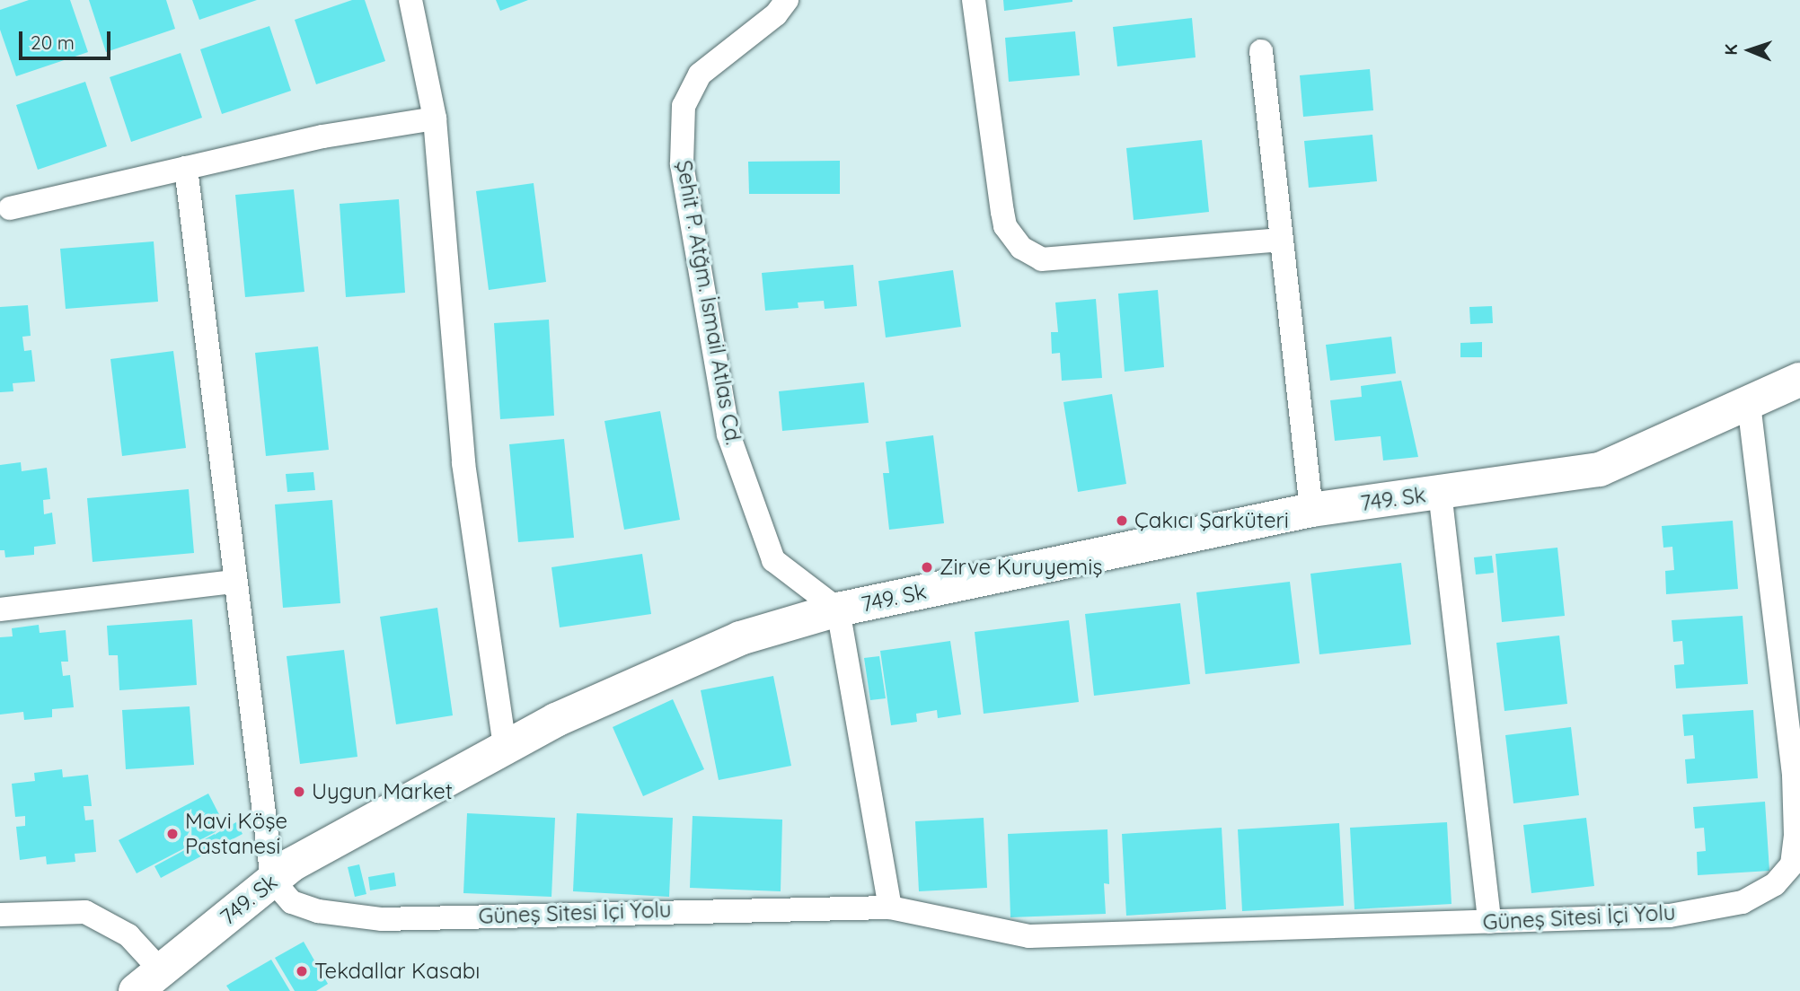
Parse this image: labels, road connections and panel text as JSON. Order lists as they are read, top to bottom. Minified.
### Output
{"streets":{"street":["Şehit P. Atğm. İsmail Atlas Cd.","749. Sk","Güneş Sitesi İçi Yolu"]},"crossings":[["Şehit P. Atğm. İsmail Atlas Cd.","749. Sk"],["749. Sk","Güneş Sitesi İçi Yolu"]],"places":["Çakıcı Şarküteri","Zirve Kuruyemiş","Uygun Market","Mavi Köşe Pastanesi","Tekdallar Kasabı"],"scale_bar":"20 m","north":"left"}
